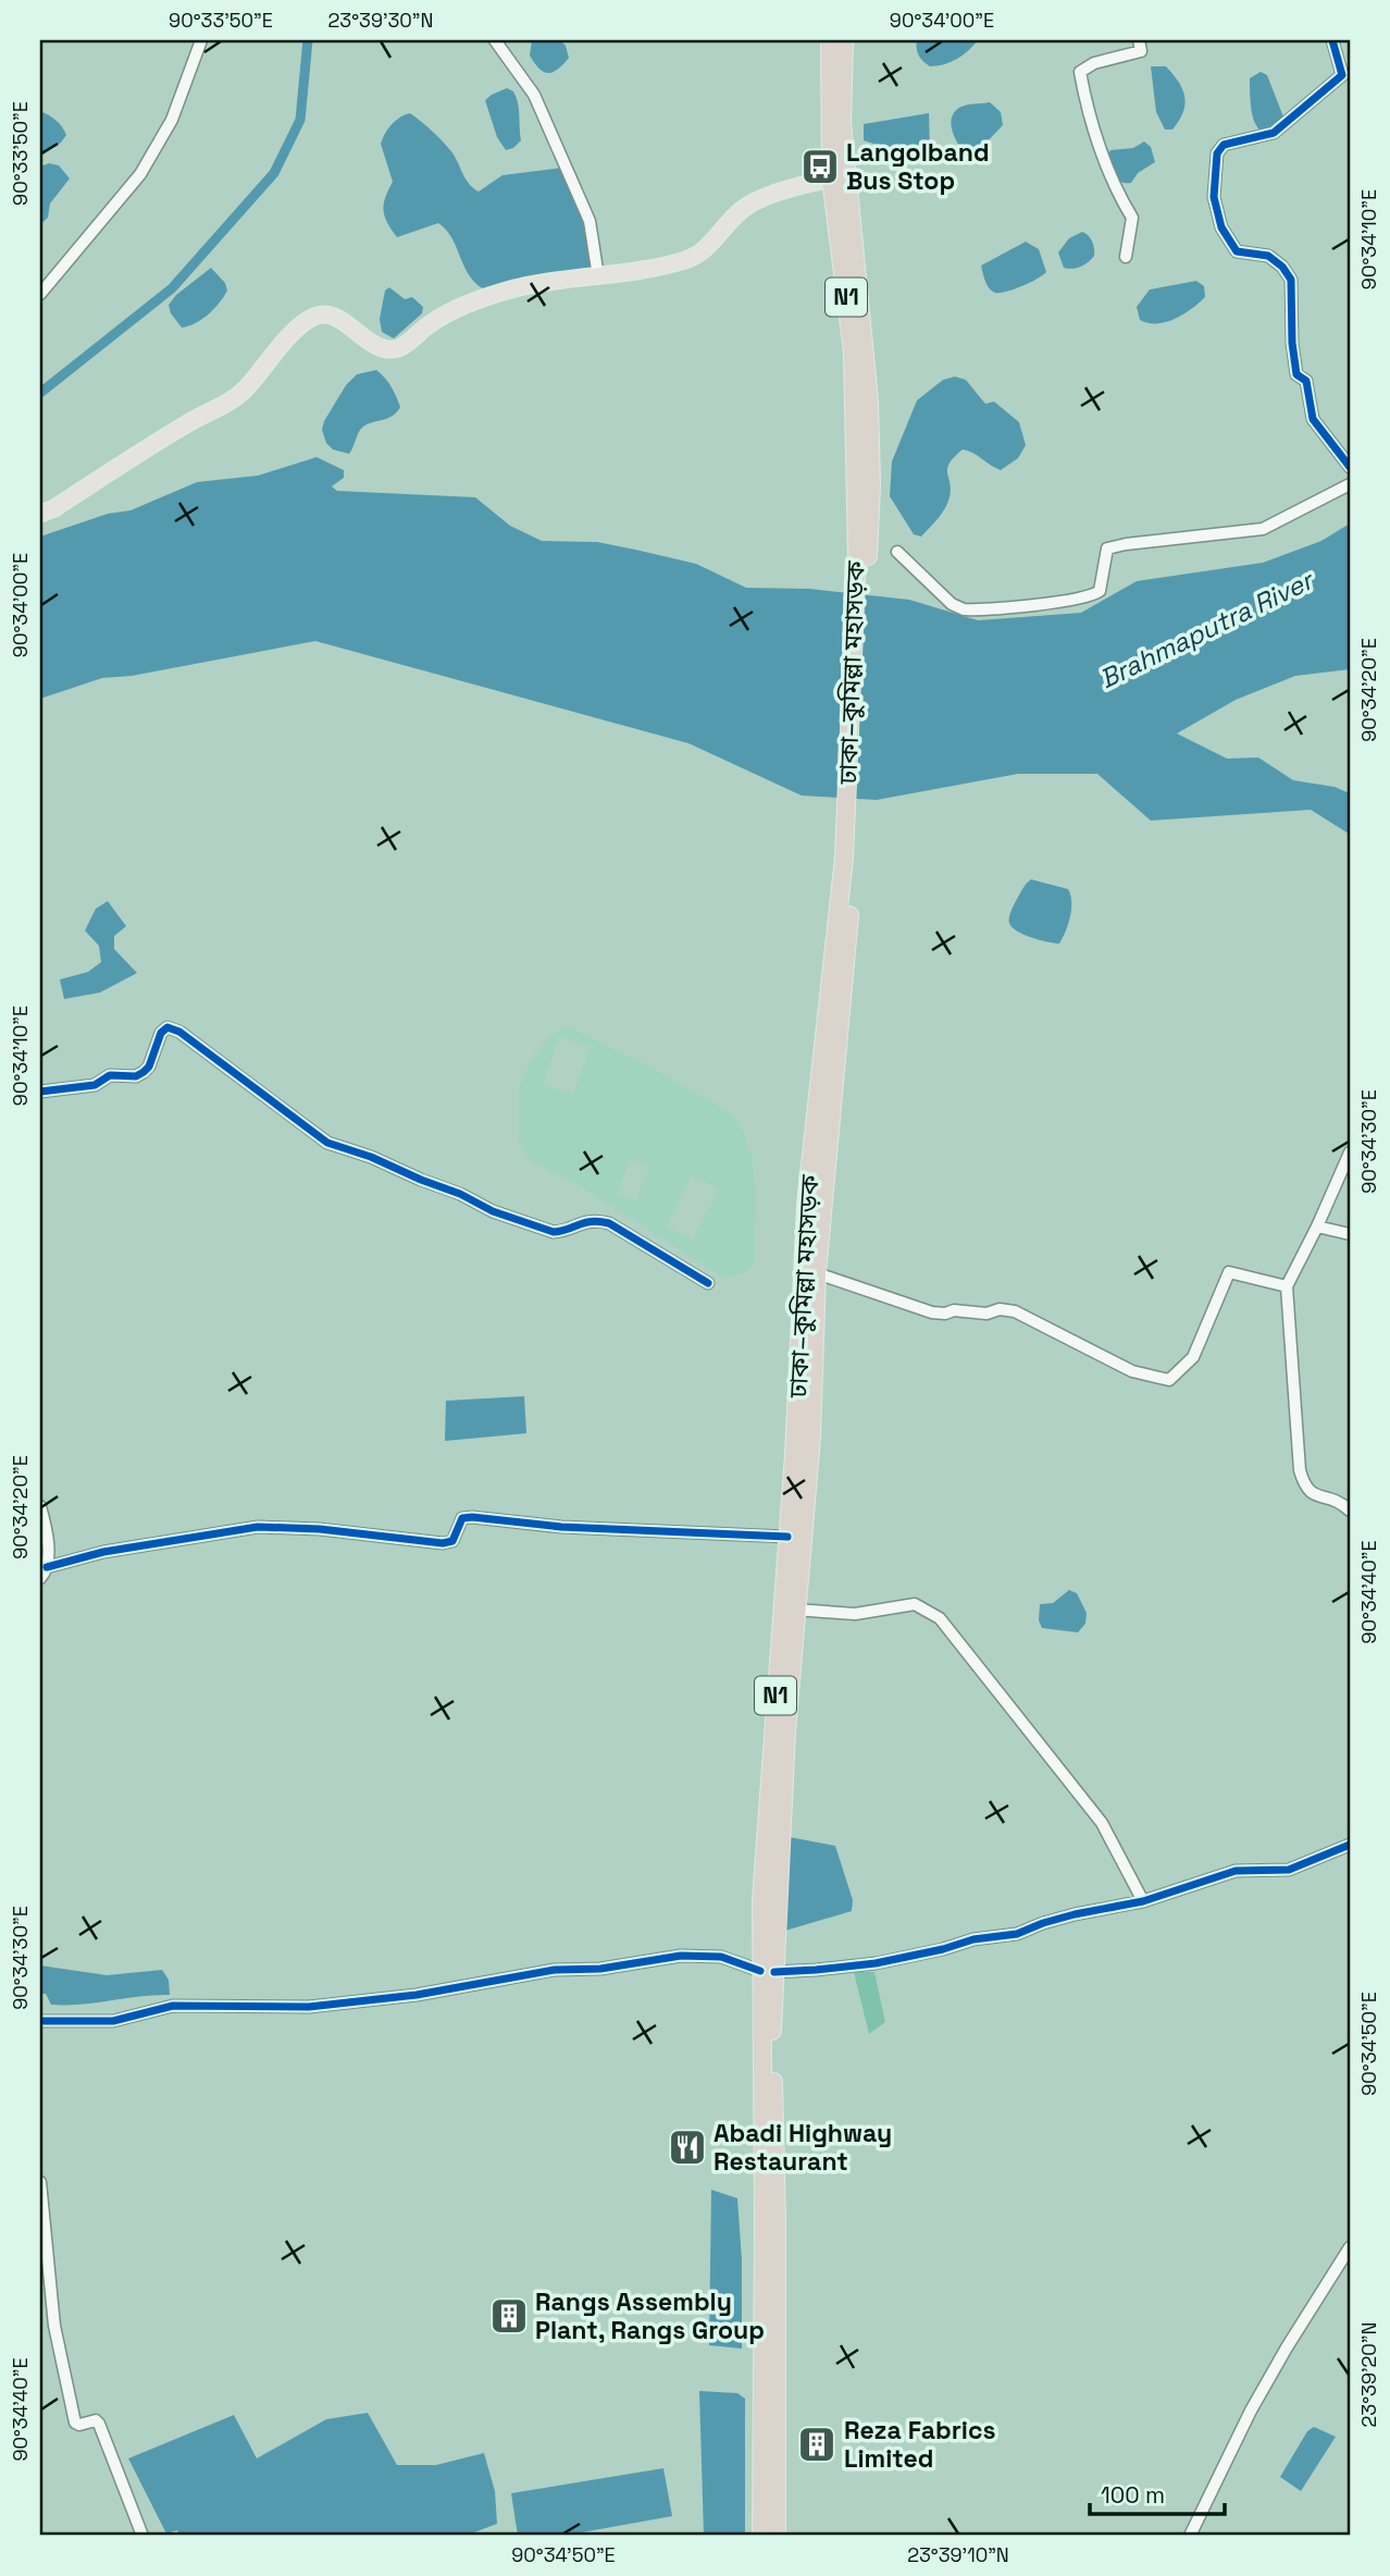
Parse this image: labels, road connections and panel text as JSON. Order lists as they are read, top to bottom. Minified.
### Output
{"streets":{"highway":["N1","ঢাকা–কুমিল্লা মহাসড়ক"]},"water":["Brahmaputra River"],"places":{"bus stop":["Langolband Bus Stop"],"restaurant":["Abadi Highway Restaurant"],"building":["Rangs Assembly Plant, Rangs Group","Reza Fabrics Limited"]},"scale_bar":"100 m","coordinates":["90°33'50\"E","23°39'30\"N","90°34'00\"E","90°34'10\"E","90°34'20\"E","90°34'30\"E","90°34'40\"E","90°34'50\"E","23°39'20\"N","23°39'10\"N"]}
